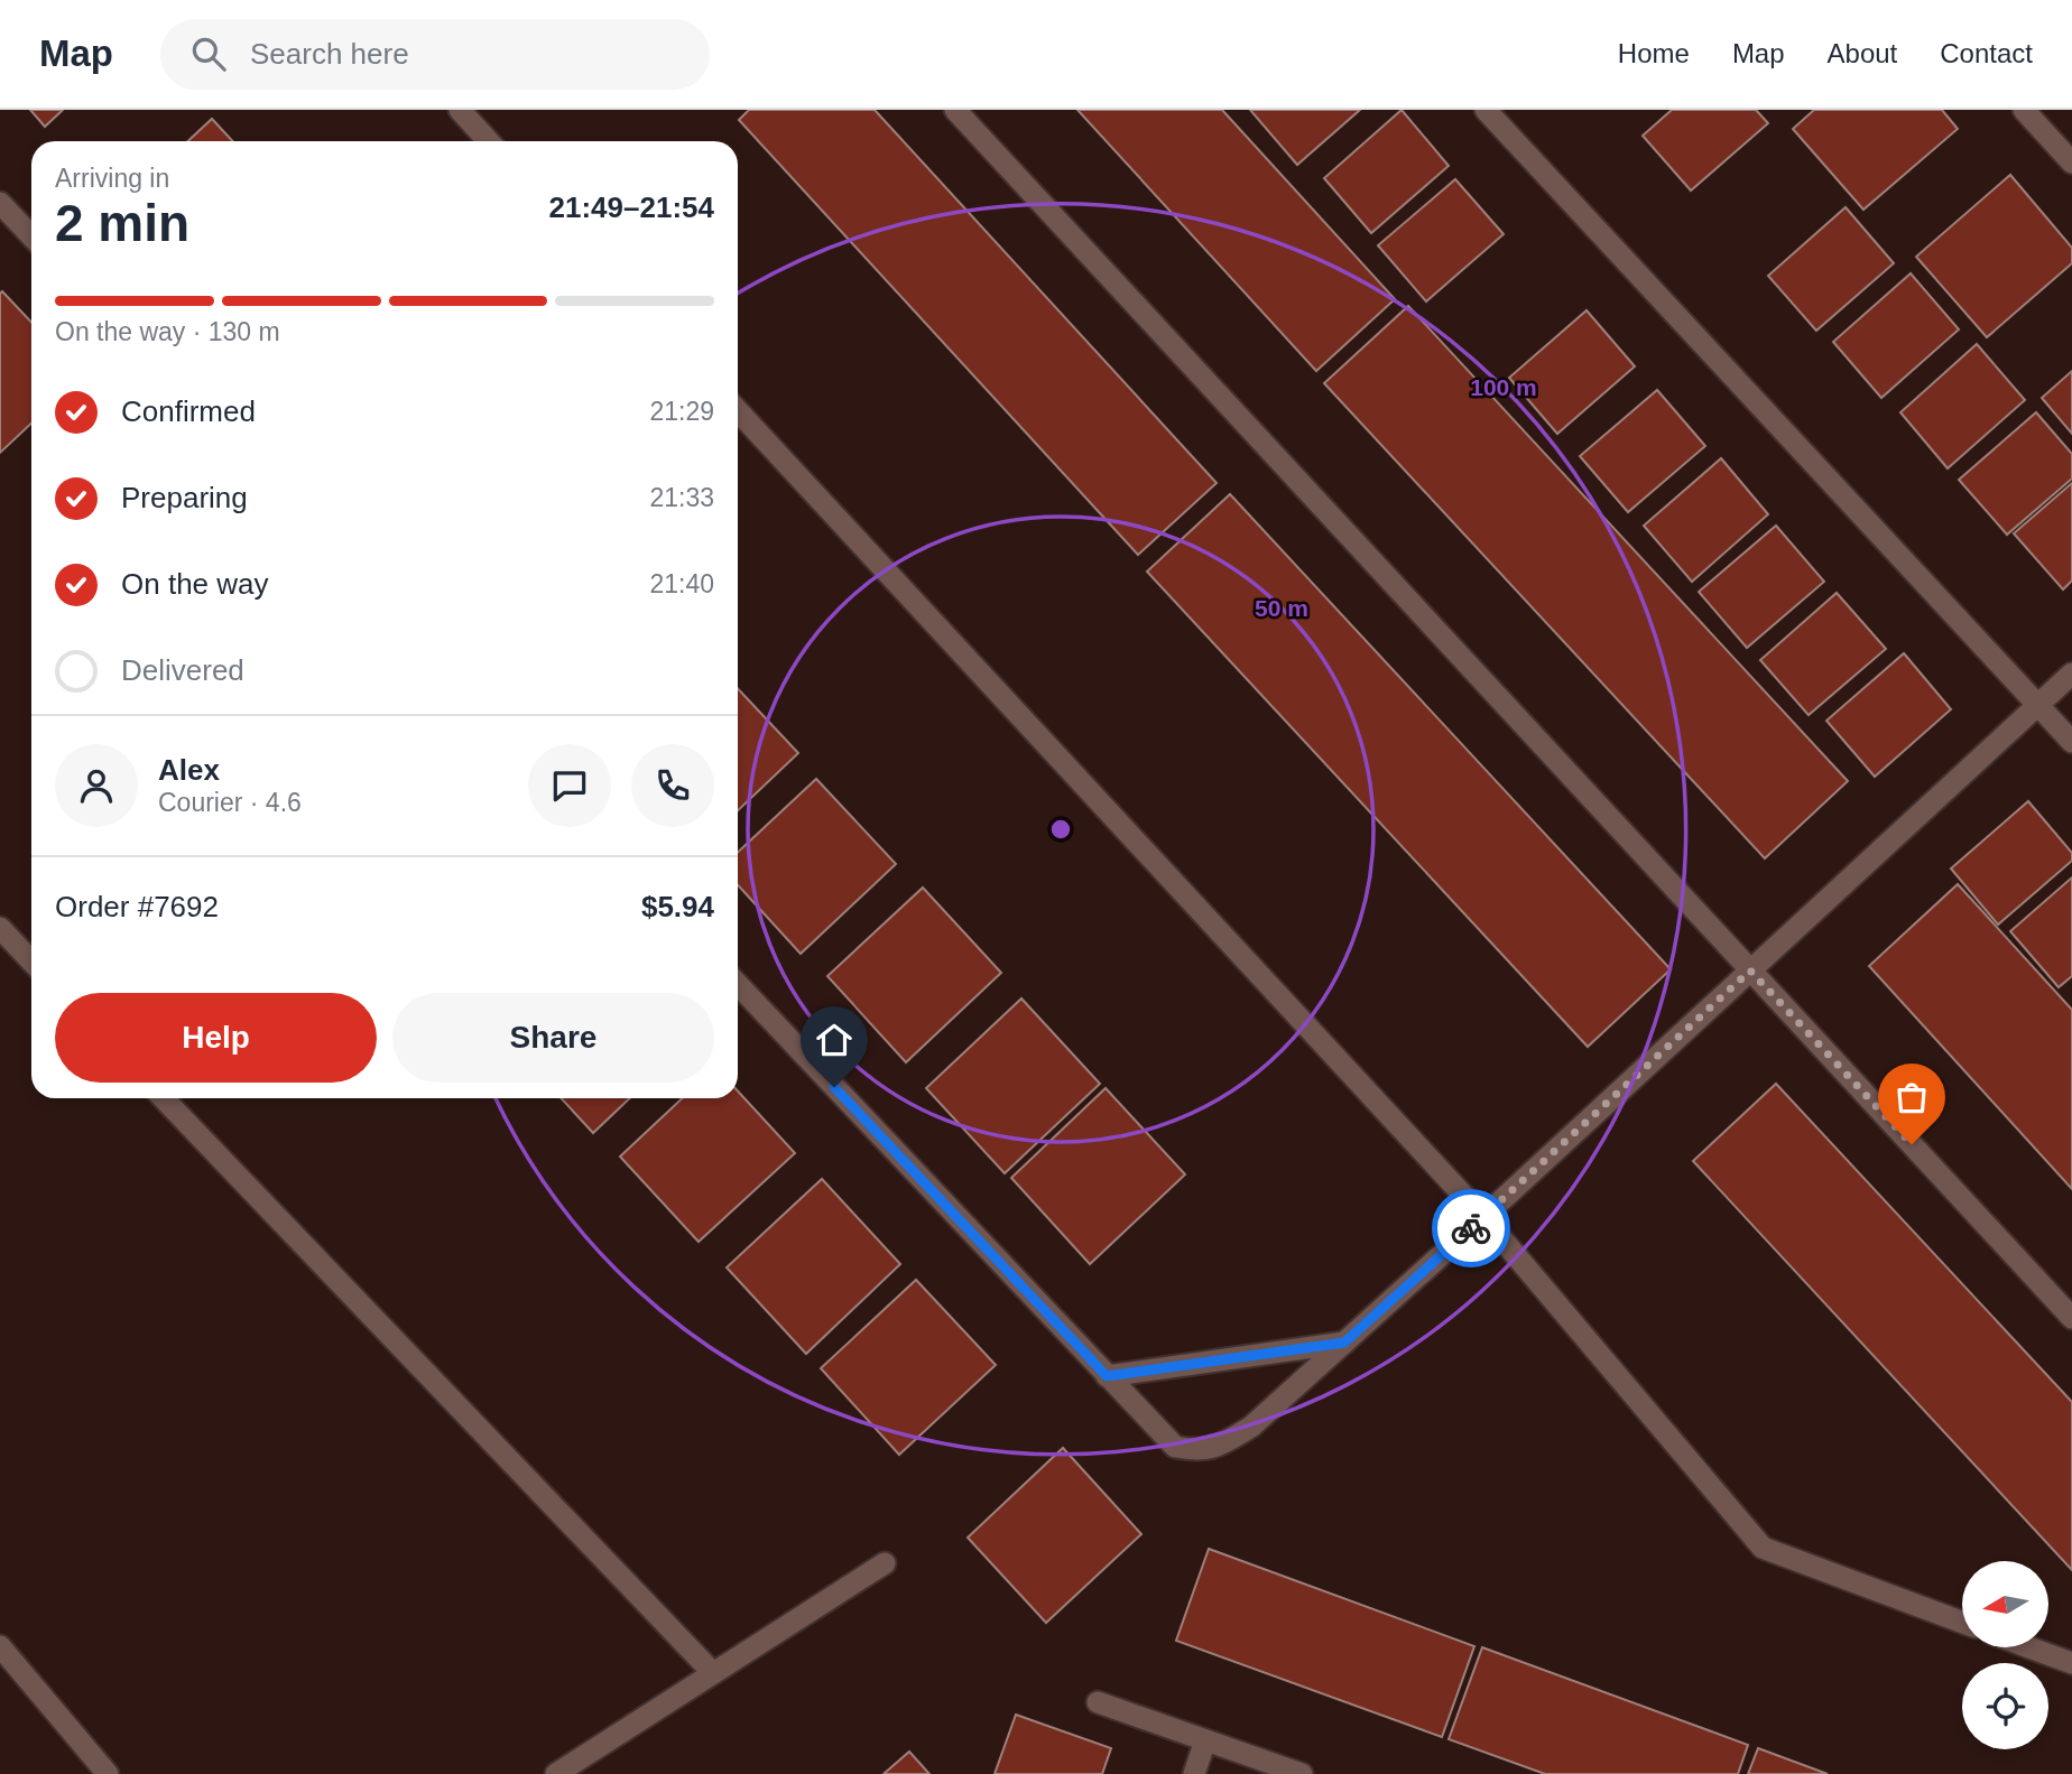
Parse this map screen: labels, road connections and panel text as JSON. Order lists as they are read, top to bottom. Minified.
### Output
{"north":"left","page":{"header":"Map","search":"Search here","nav":["Home","Map","About","Contact"],"heading":["2 min","Arriving in","21:49–21:54"],"panel":["Alex","Courier · 4.6","Order #7692","$5.94"],"bar":"On the way · 130 m","list":[["Confirmed","21:29"],["Preparing","21:33"],["On the way","21:40"],"Delivered"],"buttons":["Help","Share"]},"rings":["100 m","50 m"]}
